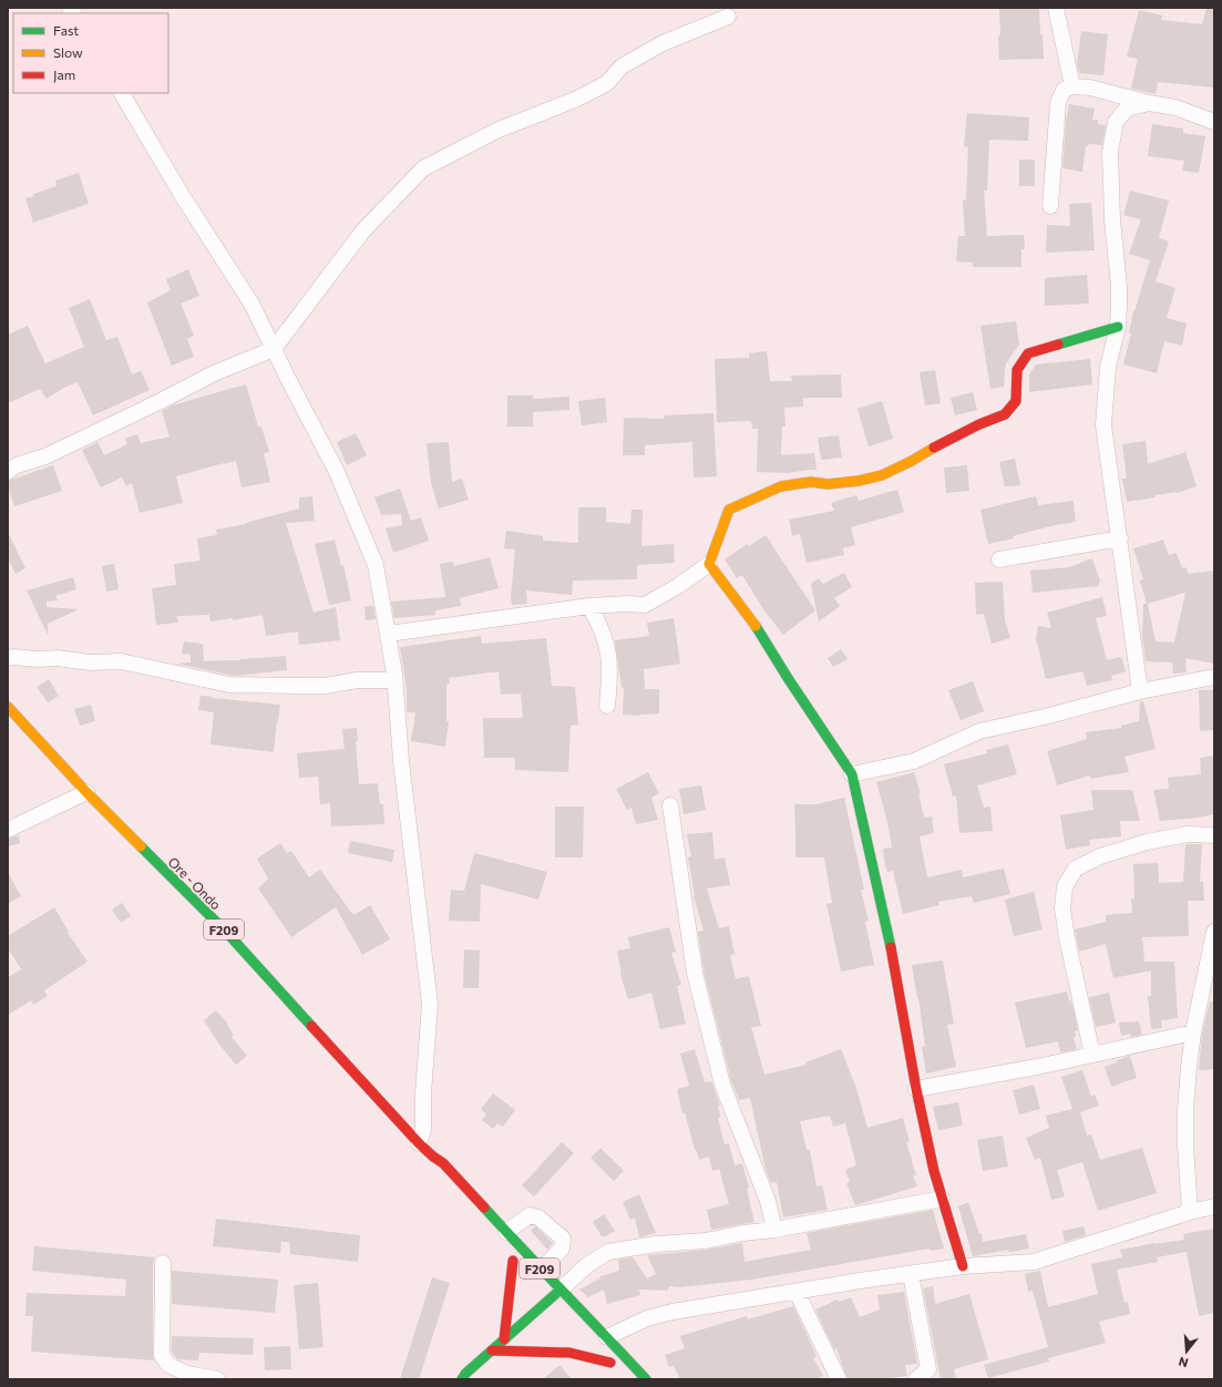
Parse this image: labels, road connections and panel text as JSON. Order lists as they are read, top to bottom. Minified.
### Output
{"streets":{"main road":["Ore - Ondo","F209"]},"crossings":[["Ore - Ondo","F209"]],"legend":["Fast","Slow","Jam"],"north":"bottom"}
